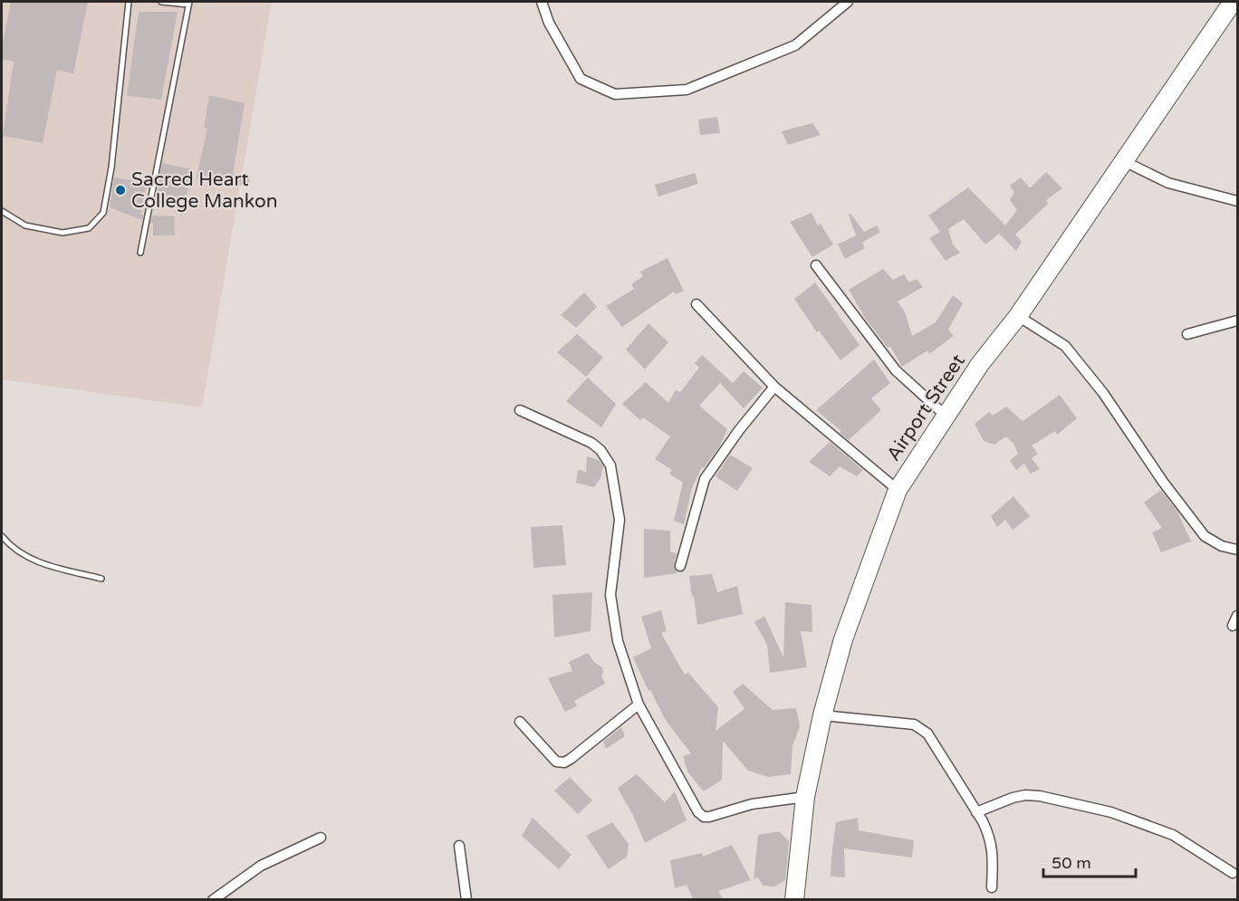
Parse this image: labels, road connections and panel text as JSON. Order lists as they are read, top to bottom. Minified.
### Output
{"streets":{"highway":["Airport Street"]},"places":["Sacred Heart College Mankon"],"scale_bar":"50 m"}
